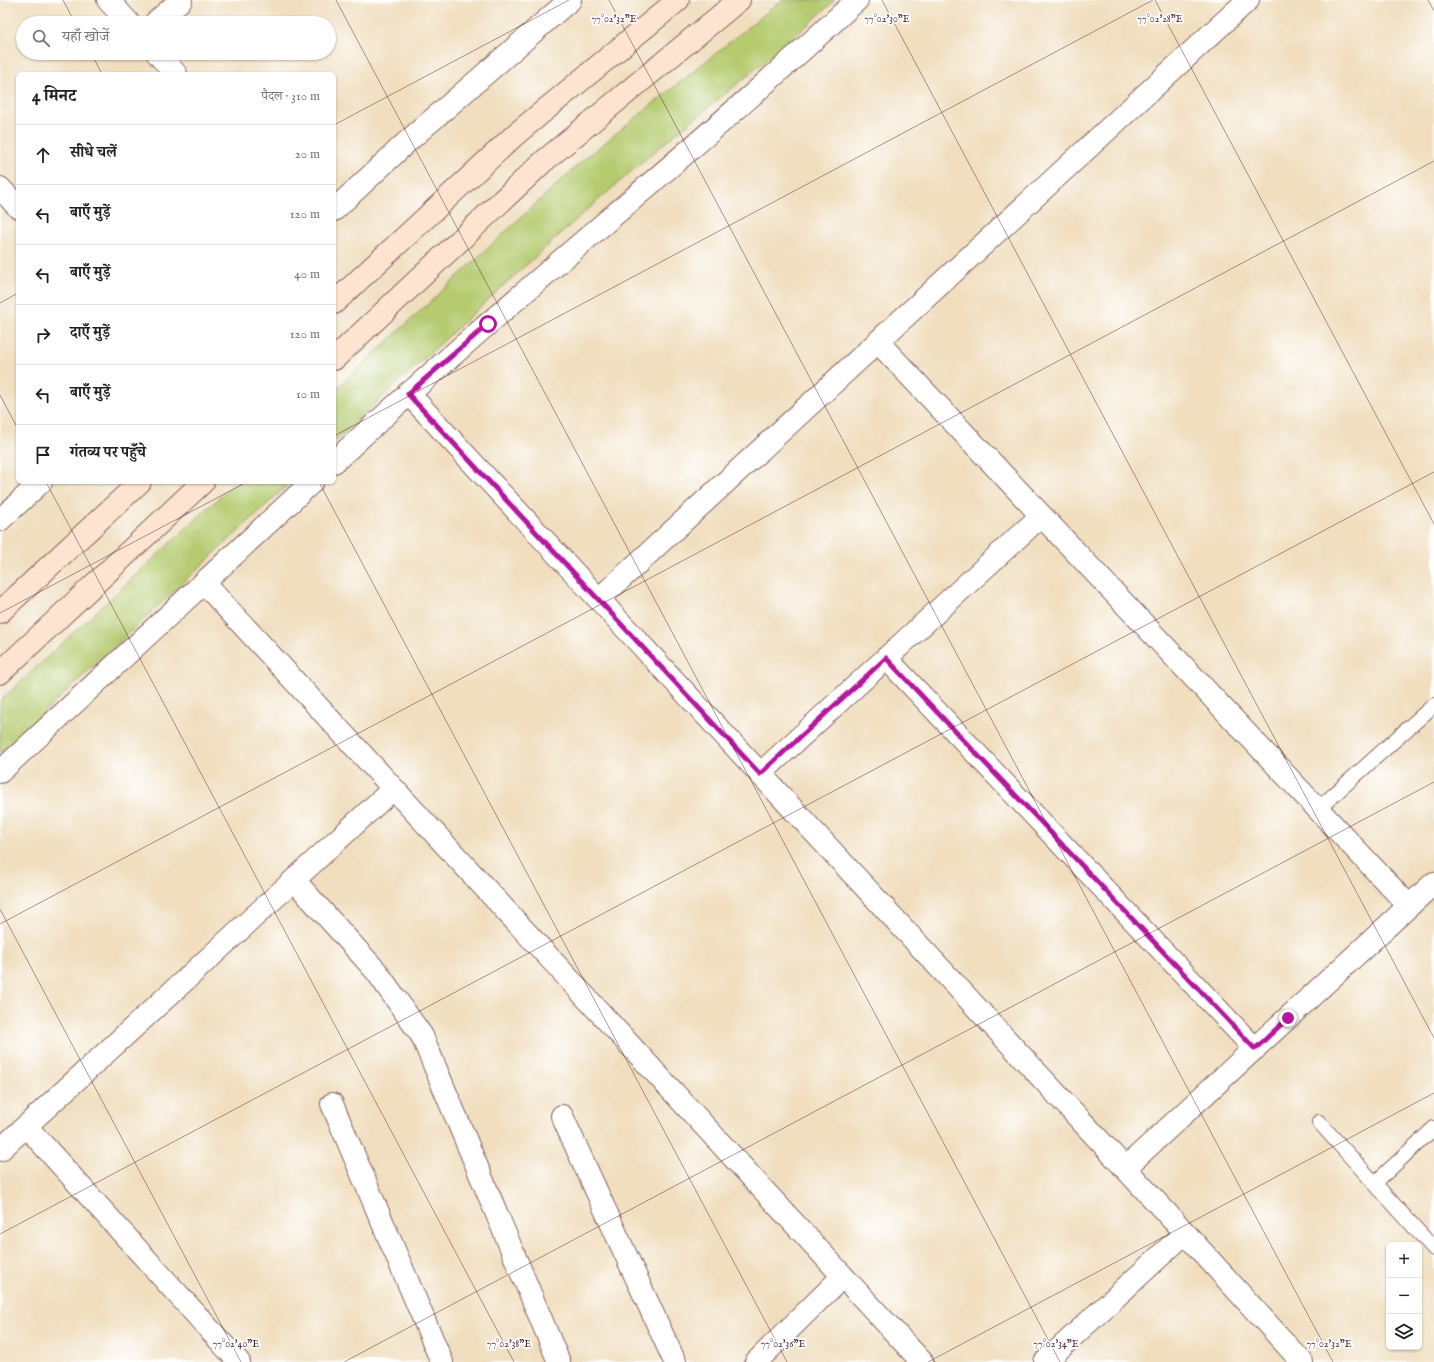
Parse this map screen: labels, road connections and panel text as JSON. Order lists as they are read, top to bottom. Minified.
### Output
{"page":{"search":"यहाँ खोजें","heading":["4 मिनट","पैदल · 310 m"],"list":[["सीधे चलें","20 m"],["बाएँ मुड़ें","120 m"],["बाएँ मुड़ें","40 m"],["दाएँ मुड़ें","120 m"],["बाएँ मुड़ें","10 m"],"गंतव्य पर पहुँचे"],"map_buttons":["+","−"]},"coordinates":["77°02'30\"E","77°02'28\"E","77°02'32\"E","77°02'40\"E","77°02'38\"E","77°02'36\"E","77°02'34\"E"]}
